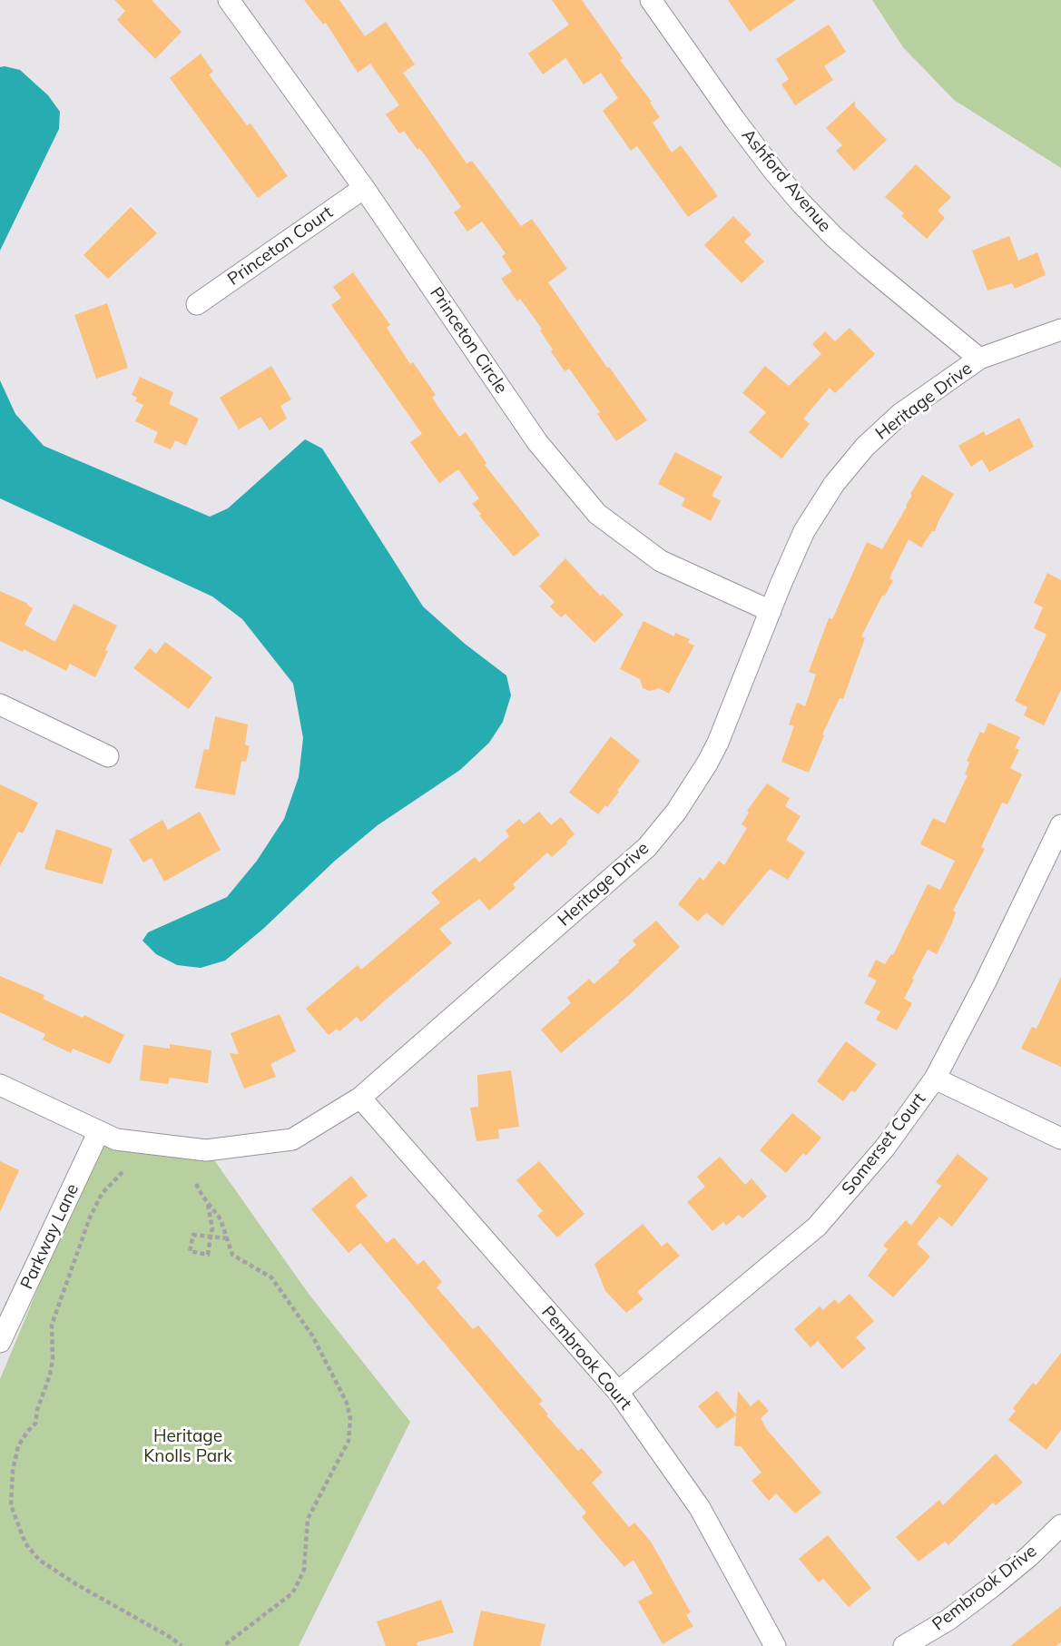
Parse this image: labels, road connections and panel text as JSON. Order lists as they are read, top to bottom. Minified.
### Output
{"streets":{"street":["Ashford Avenue","Princeton Court","Princeton Circle","Heritage Drive","Somerset Court","Parkway Lane","Pembrook Court","Pembrook Drive"]},"crossings":[["Ashford Avenue","Heritage Drive"],["Princeton Court","Princeton Circle"],["Princeton Circle","Heritage Drive"],["Heritage Drive","Parkway Lane"],["Heritage Drive","Pembrook Court"],["Somerset Court","Pembrook Court"]],"parks":["Heritage Knolls Park"]}
